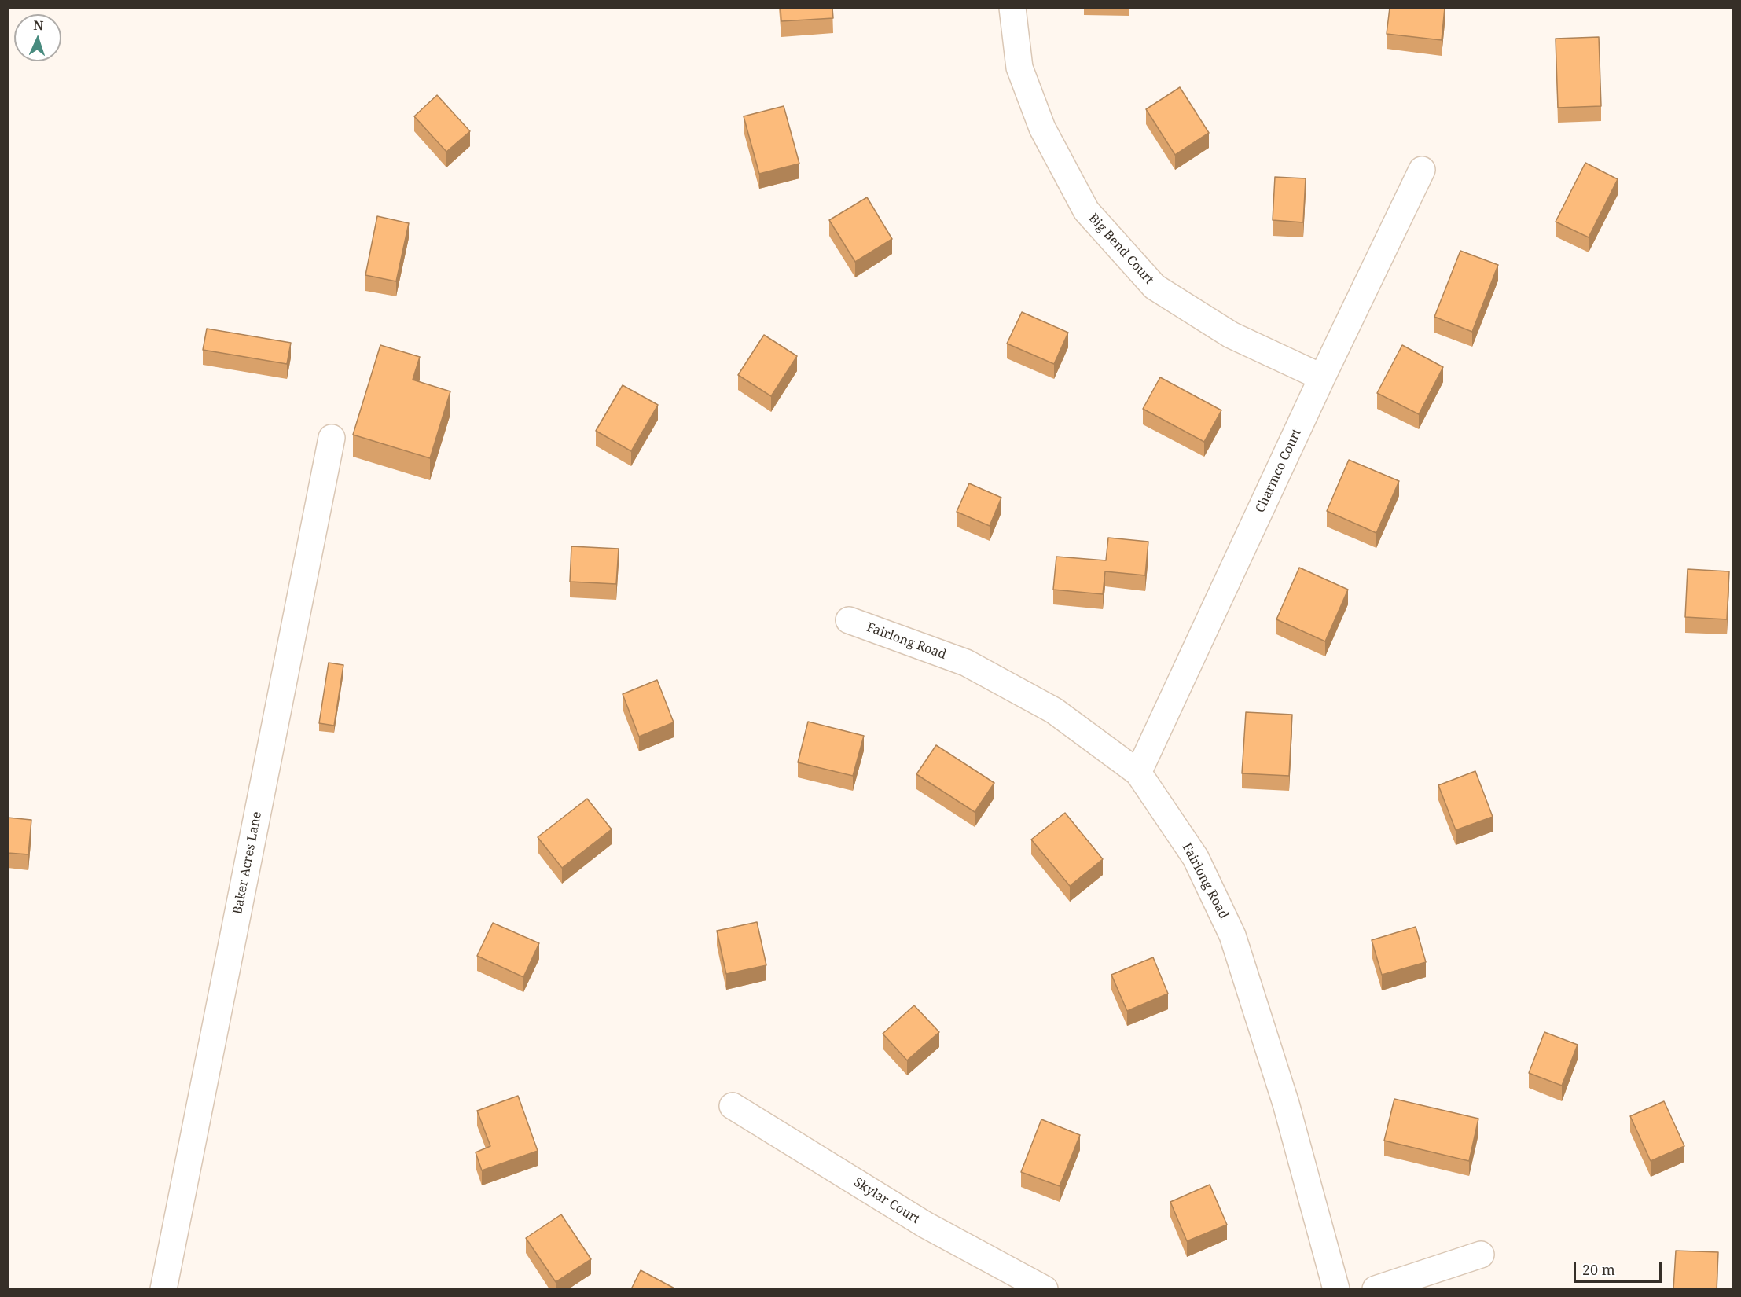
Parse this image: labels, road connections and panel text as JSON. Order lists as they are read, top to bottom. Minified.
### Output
{"streets":{"street":["Big Bend Court","Charmco Court","Fairlong Road","Baker Acres Lane","Skylar Court"]},"crossings":[["Big Bend Court","Charmco Court"],["Charmco Court","Fairlong Road"]],"scale_bar":"20 m","north":"top"}
